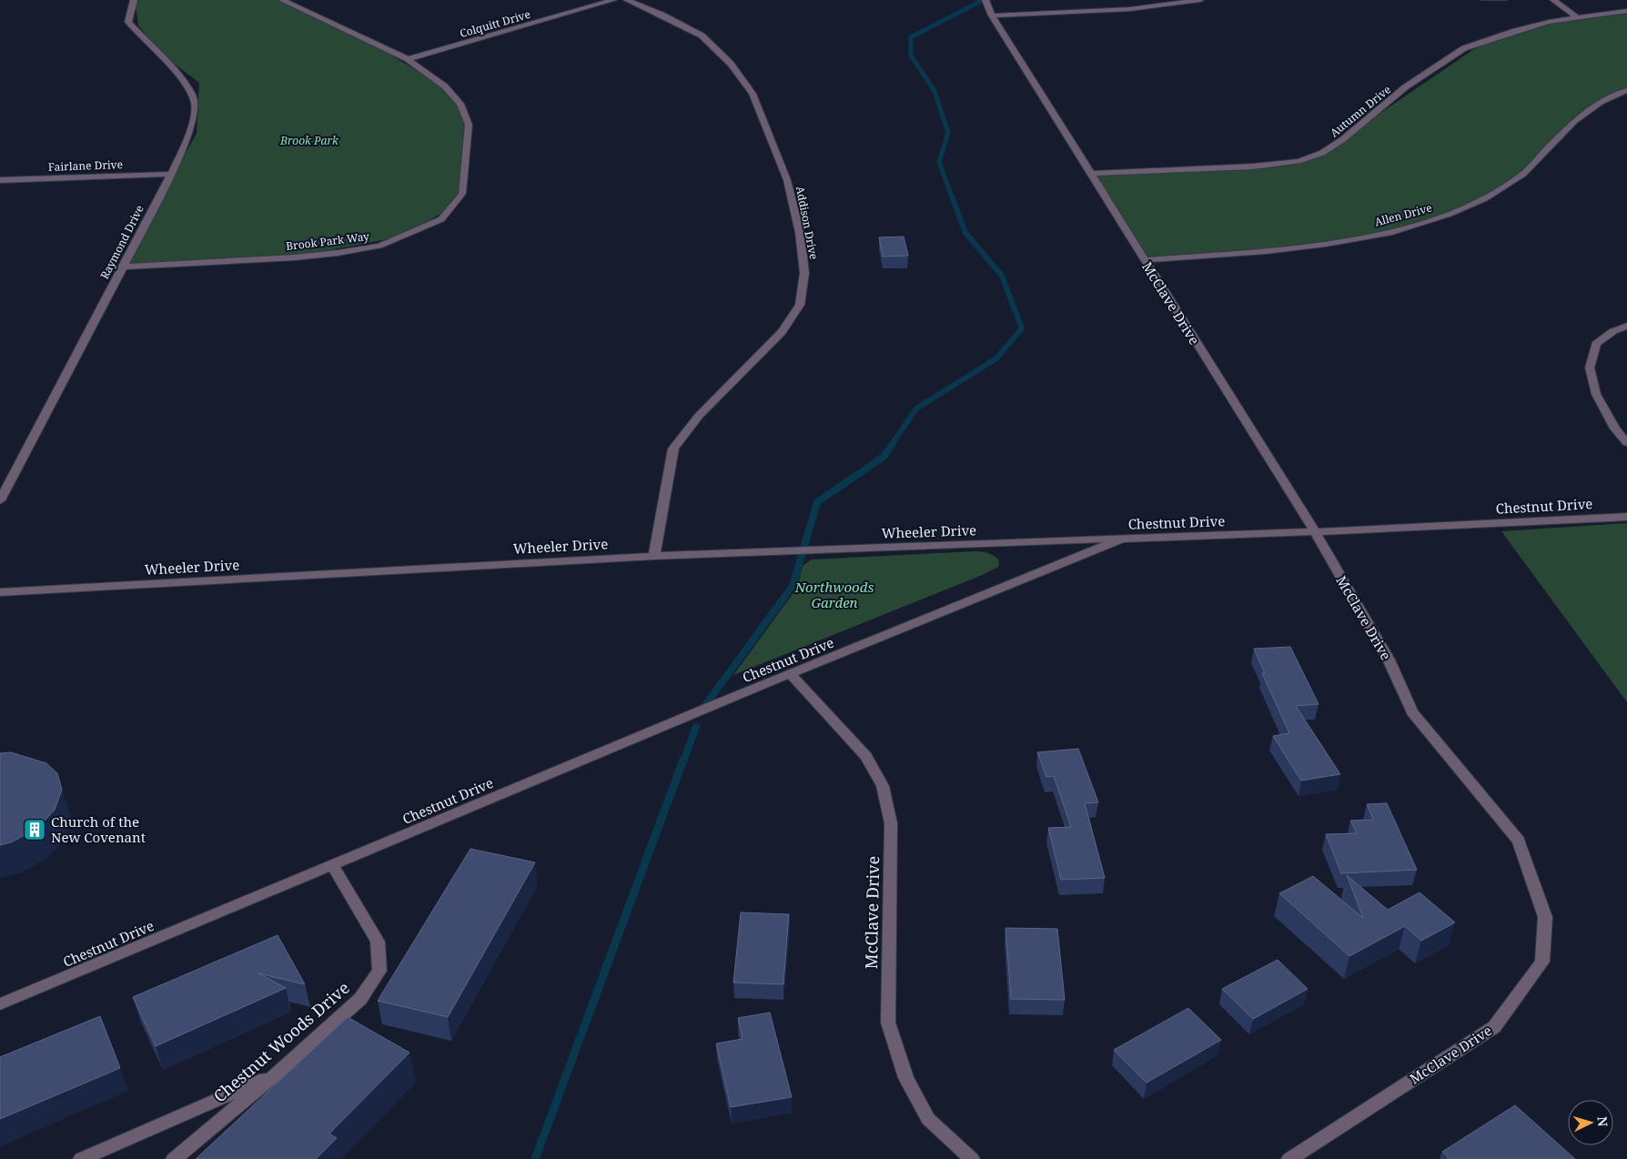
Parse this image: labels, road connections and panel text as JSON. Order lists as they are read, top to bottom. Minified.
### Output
{"streets":{"street":["Colquitt Drive","Autumn Drive","Fairlane Drive","Allen Drive","Addison Drive","Brook Park Way","Raymond Drive","McClave Drive","Chestnut Drive","Wheeler Drive","Chestnut Woods Drive"]},"crossings":[["Colquitt Drive","Brook Park Way"],["Autumn Drive","McClave Drive"],["Fairlane Drive","Raymond Drive"],["Allen Drive","McClave Drive"],["Addison Drive","Wheeler Drive"],["Brook Park Way","Raymond Drive"],["McClave Drive","Chestnut Drive"],["Chestnut Drive","Wheeler Drive"],["Chestnut Drive","Chestnut Woods Drive"]],"parks":["Brook Park","Northwoods Garden"],"places":{"building":["Church of the New Covenant"]},"north":"right"}
